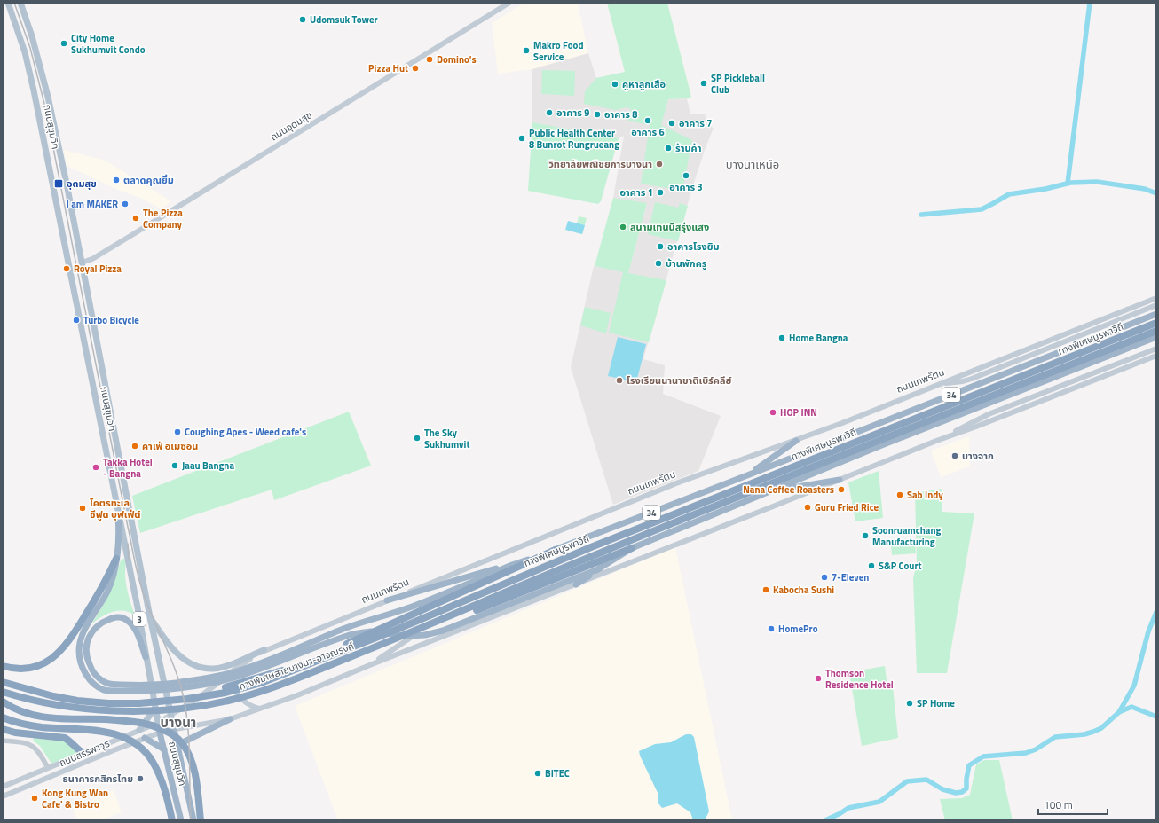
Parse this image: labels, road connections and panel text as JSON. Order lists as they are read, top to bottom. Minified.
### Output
{"streets":{"highway":["ถนนสุขุมวิท","ทางพิเศษบูรพาวิถี","34","3","ทางพิเศษสายบางนา-อาจณรงค์"],"main road":["ถนนอุดมสุข","ถนนเทพรัตน","ถนนสรรพาวุธ"]},"crossings":[["ถนนอุดมสุข","ถนนสุขุมวิท"],["ถนนสุขุมวิท","ถนนเทพรัตน"],["ถนนสุขุมวิท","ถนนสรรพาวุธ"],["ทางพิเศษบูรพาวิถี","ทางพิเศษสายบางนา-อาจณรงค์"],["ถนนเทพรัตน","ถนนสรรพาวุธ"]],"districts":["บางนาเหนือ","บางนา"],"places":{"other":["Udomsuk Tower","City Home Sukhumvit Condo","Makro Food Service","Domino's","Pizza Hut","SP Pickleball Club","คูหาลูกเสือ","อาคาร 9","อาคาร 8","อาคาร 6","อาคาร 7","Public Health Center 8 Bunrot Rungrueang","ร้านค้า","วิทยาลัยพณิชยการบางนา","อาคาร 3","ตลาดคุณยิ้ม","อาคาร 1","I am MAKER","The Pizza Company","สนามเทนนิสรุ่งแสง","อาคารโรงยิม","บ้านพักครู","Royal Pizza","Turbo Bicycle","Home Bangna","โรงเรียนนานาชาติเบิร์คลีย์","HOP INN","Coughing Apes - Weed cafe's","The Sky Sukhumvit","คาเฟ่ อเมซอน","บางจาก","Jaau Bangna","Takka Hotel - Bangna","Nana Coffee Roasters","Sab Indy","Guru Fried Rice","โคตรทะเล ซีฟูด บุฟเฟ่ต์","Soonruamchang Manufacturing","S&P Court","7-Eleven","Kabocha Sushi","HomePro","Thomson Residence Hotel","SP Home","BITEC","ธนาคารกสิกรไทย","Kong Kung Wan Cafe' & Bistro"],"transit":["อุดมสุข"]},"scale_bar":"100 m"}
